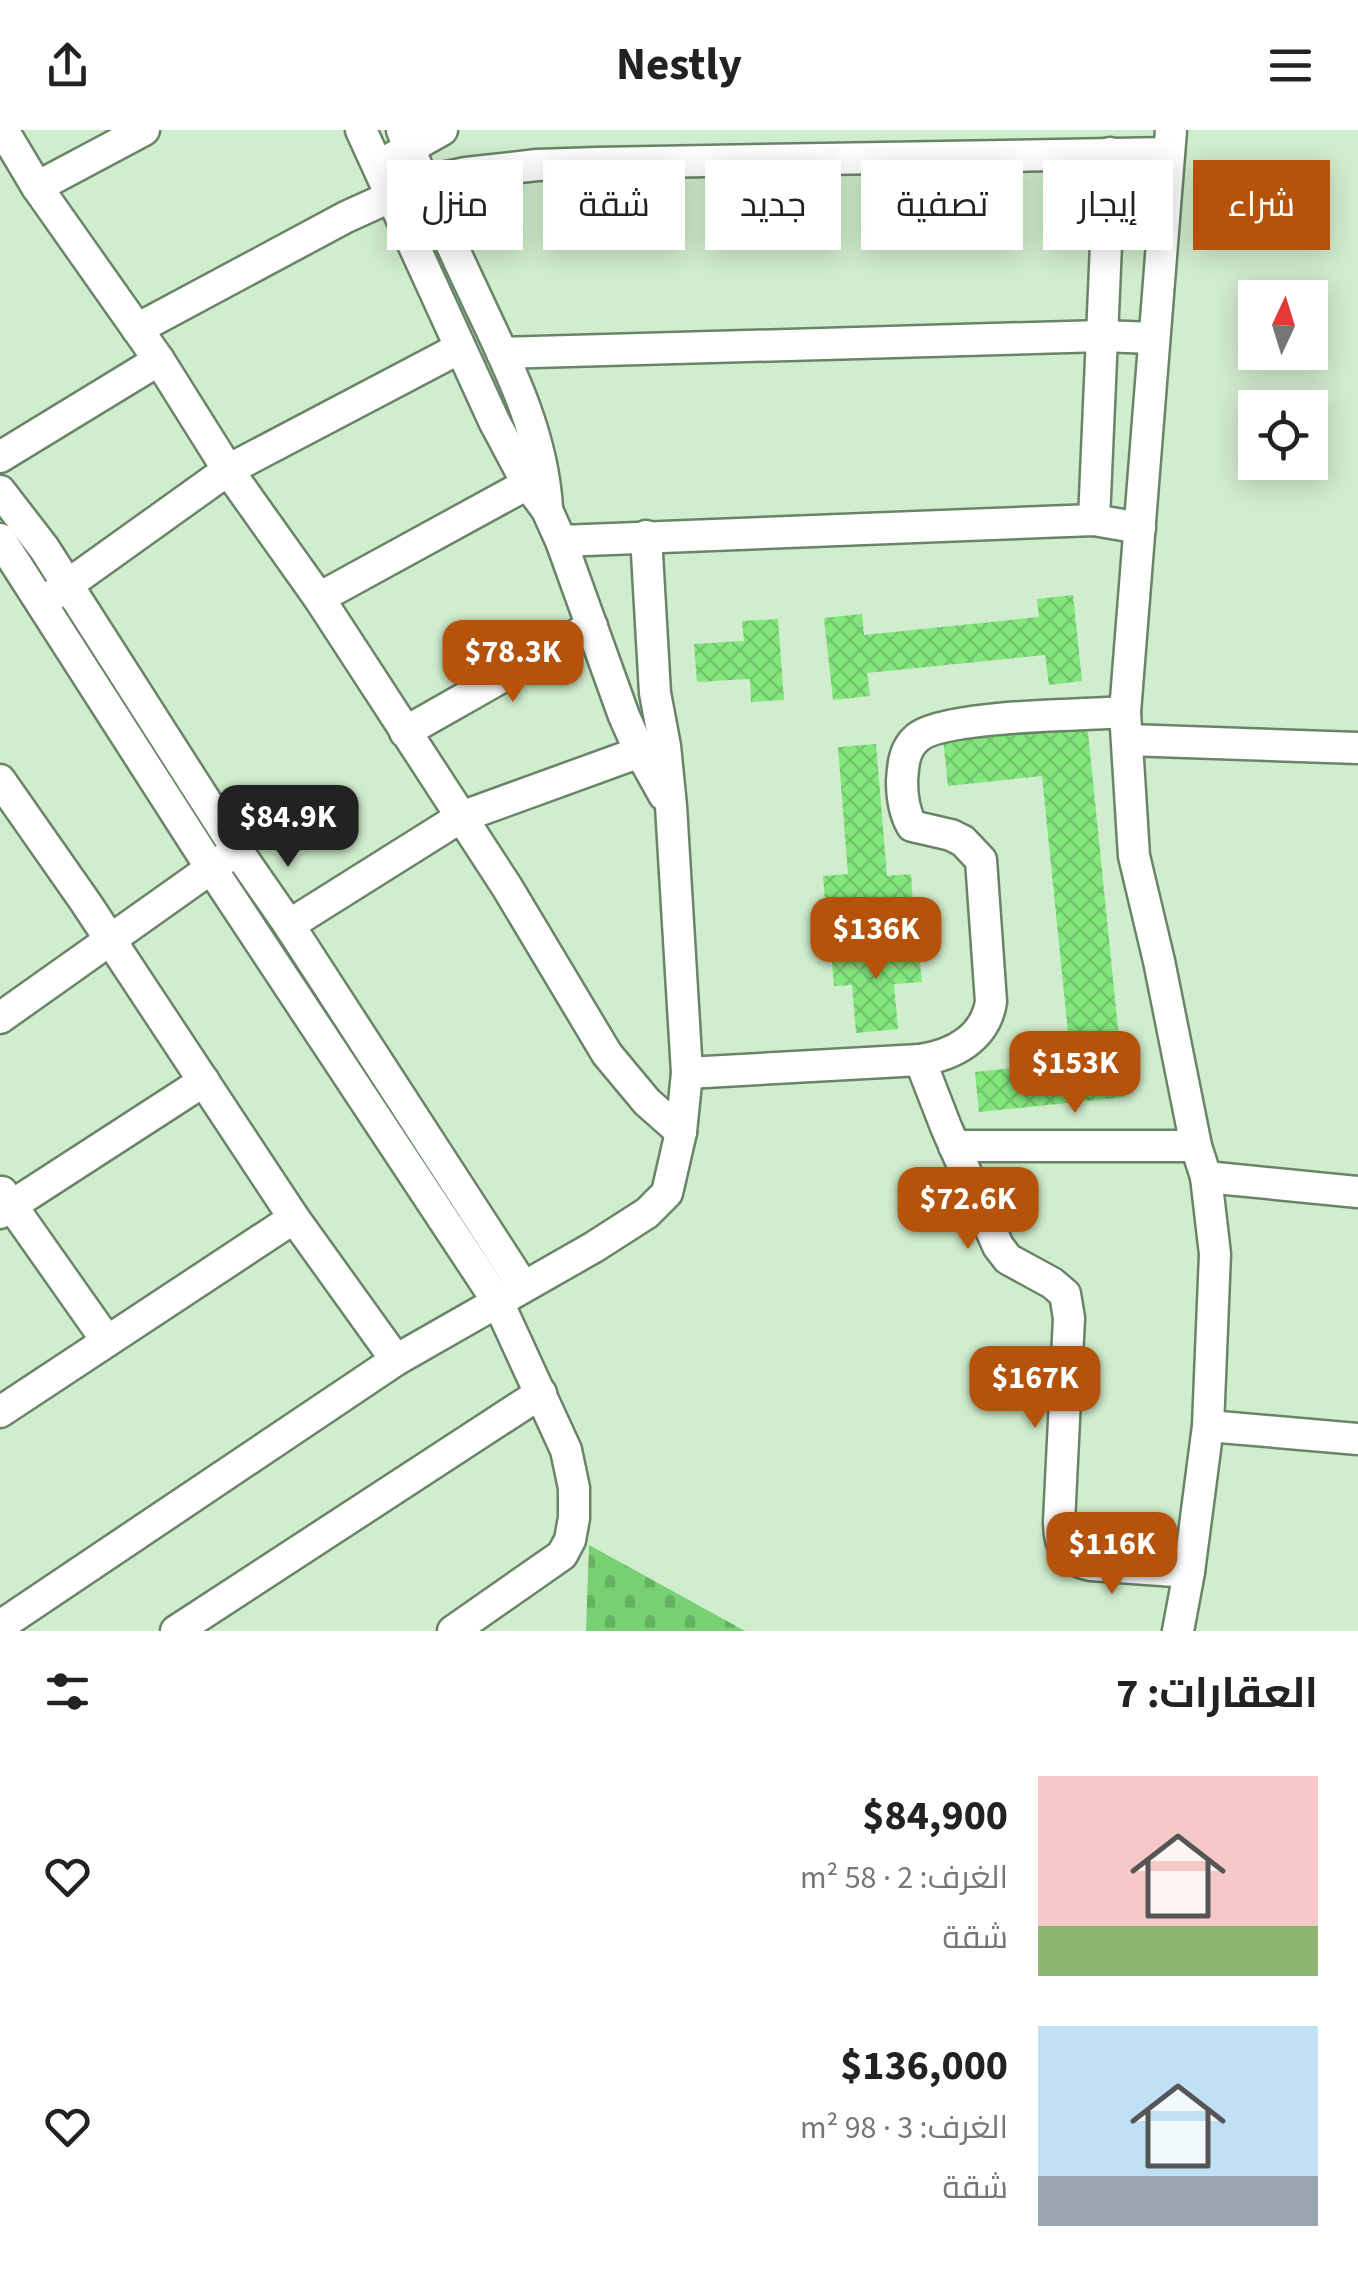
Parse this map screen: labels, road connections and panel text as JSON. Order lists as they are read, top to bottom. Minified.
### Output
{"north":"top","page":{"header":"Nestly","chip":["شراء","إيجار","تصفية","جديد","شقة","منزل"],"price":["$78.3K","$84.9K","$136K","$153K","$72.6K","$167K","$116K"],"heading":"العقارات: 7","list":[{"name":"$84,900","note":"الغرف: 2 · 58 m² · شقة"},{"name":"$136,000","note":"الغرف: 3 · 98 m² · شقة"}]}}
